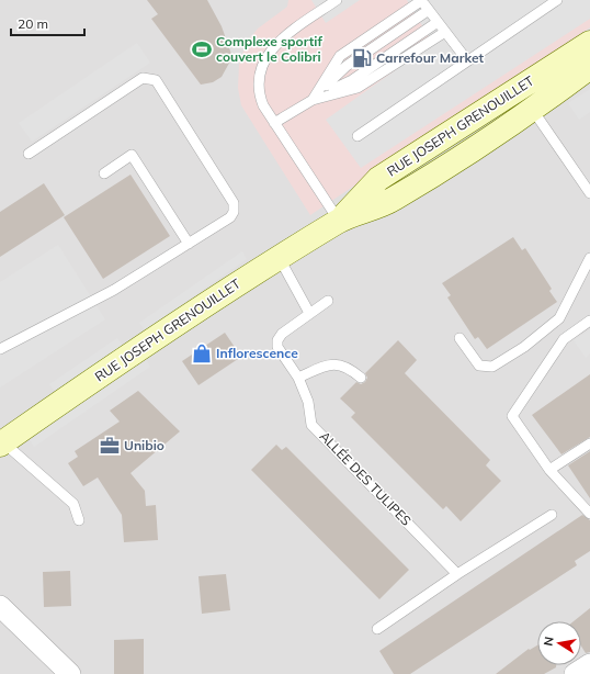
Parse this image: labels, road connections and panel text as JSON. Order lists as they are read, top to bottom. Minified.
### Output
{"streets":{"main road":["RUE JOSEPH GRENOUILLET"],"lane":["ALLÉE DES TULIPES"]},"places":{"sports":["Complexe sportif couvert le Colibri"],"fuel station":["Carrefour Market"],"shop":["Inflorescence"],"office":["Unibio"]},"scale_bar":"20 m","north":"left"}
